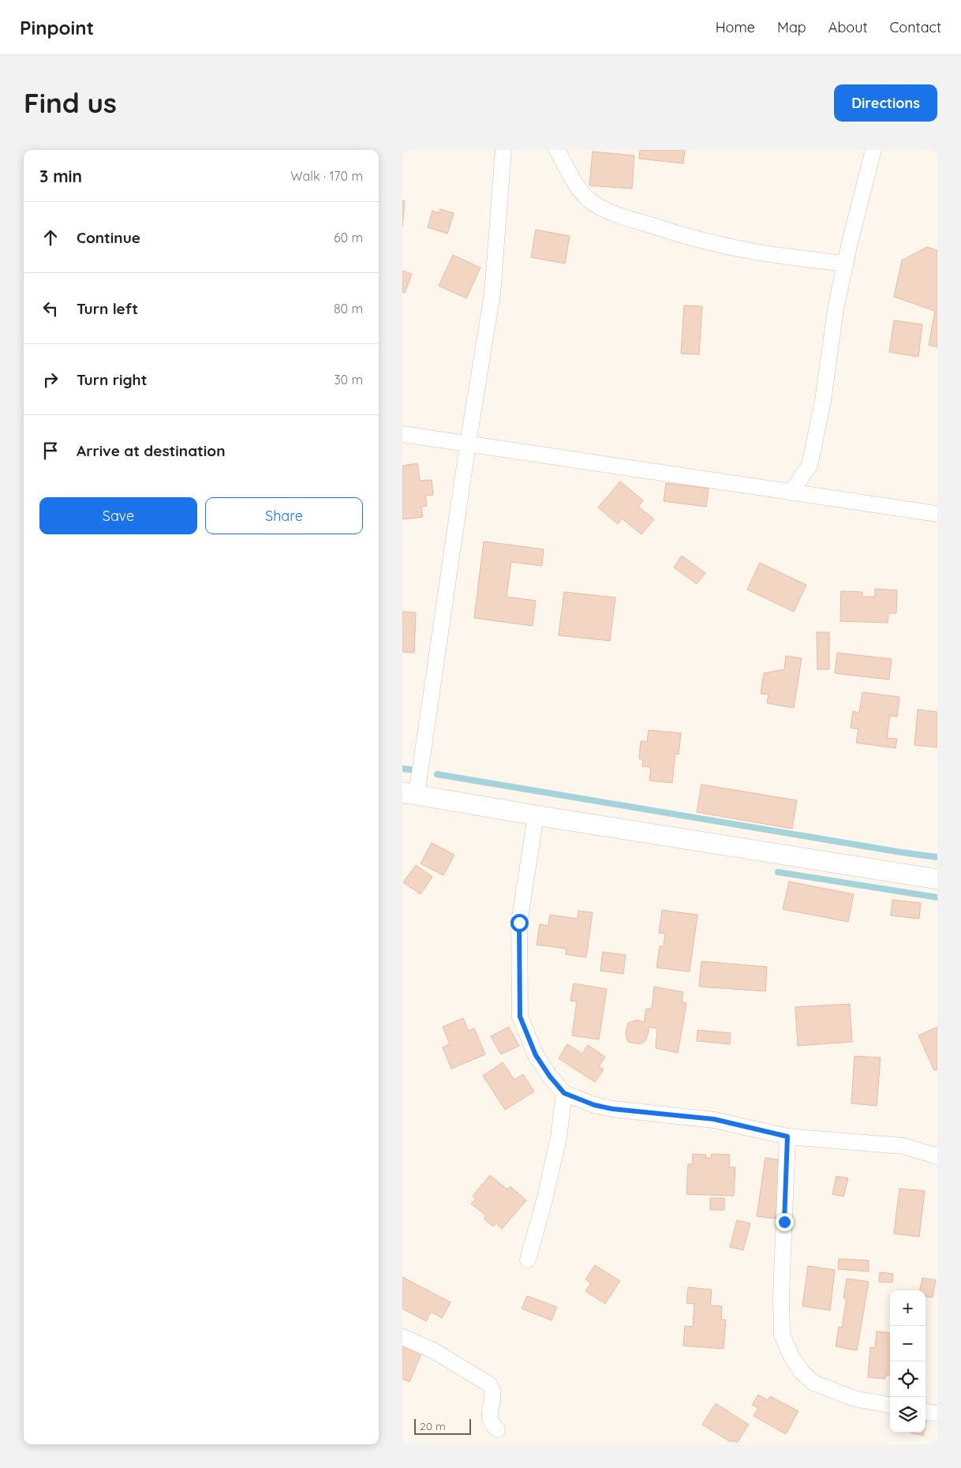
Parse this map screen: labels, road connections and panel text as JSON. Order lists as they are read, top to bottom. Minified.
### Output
{"scale_bar":"20 m","page":{"header":"Pinpoint","nav":["Home","Map","About","Contact"],"buttons":["Directions",["Save","Share"]],"title":"Find us","heading":["3 min","Walk · 170 m"],"list":[["Continue","60 m"],["Turn left","80 m"],["Turn right","30 m"],"Arrive at destination"],"map_buttons":["+","−"],"scale":"20 m"}}
